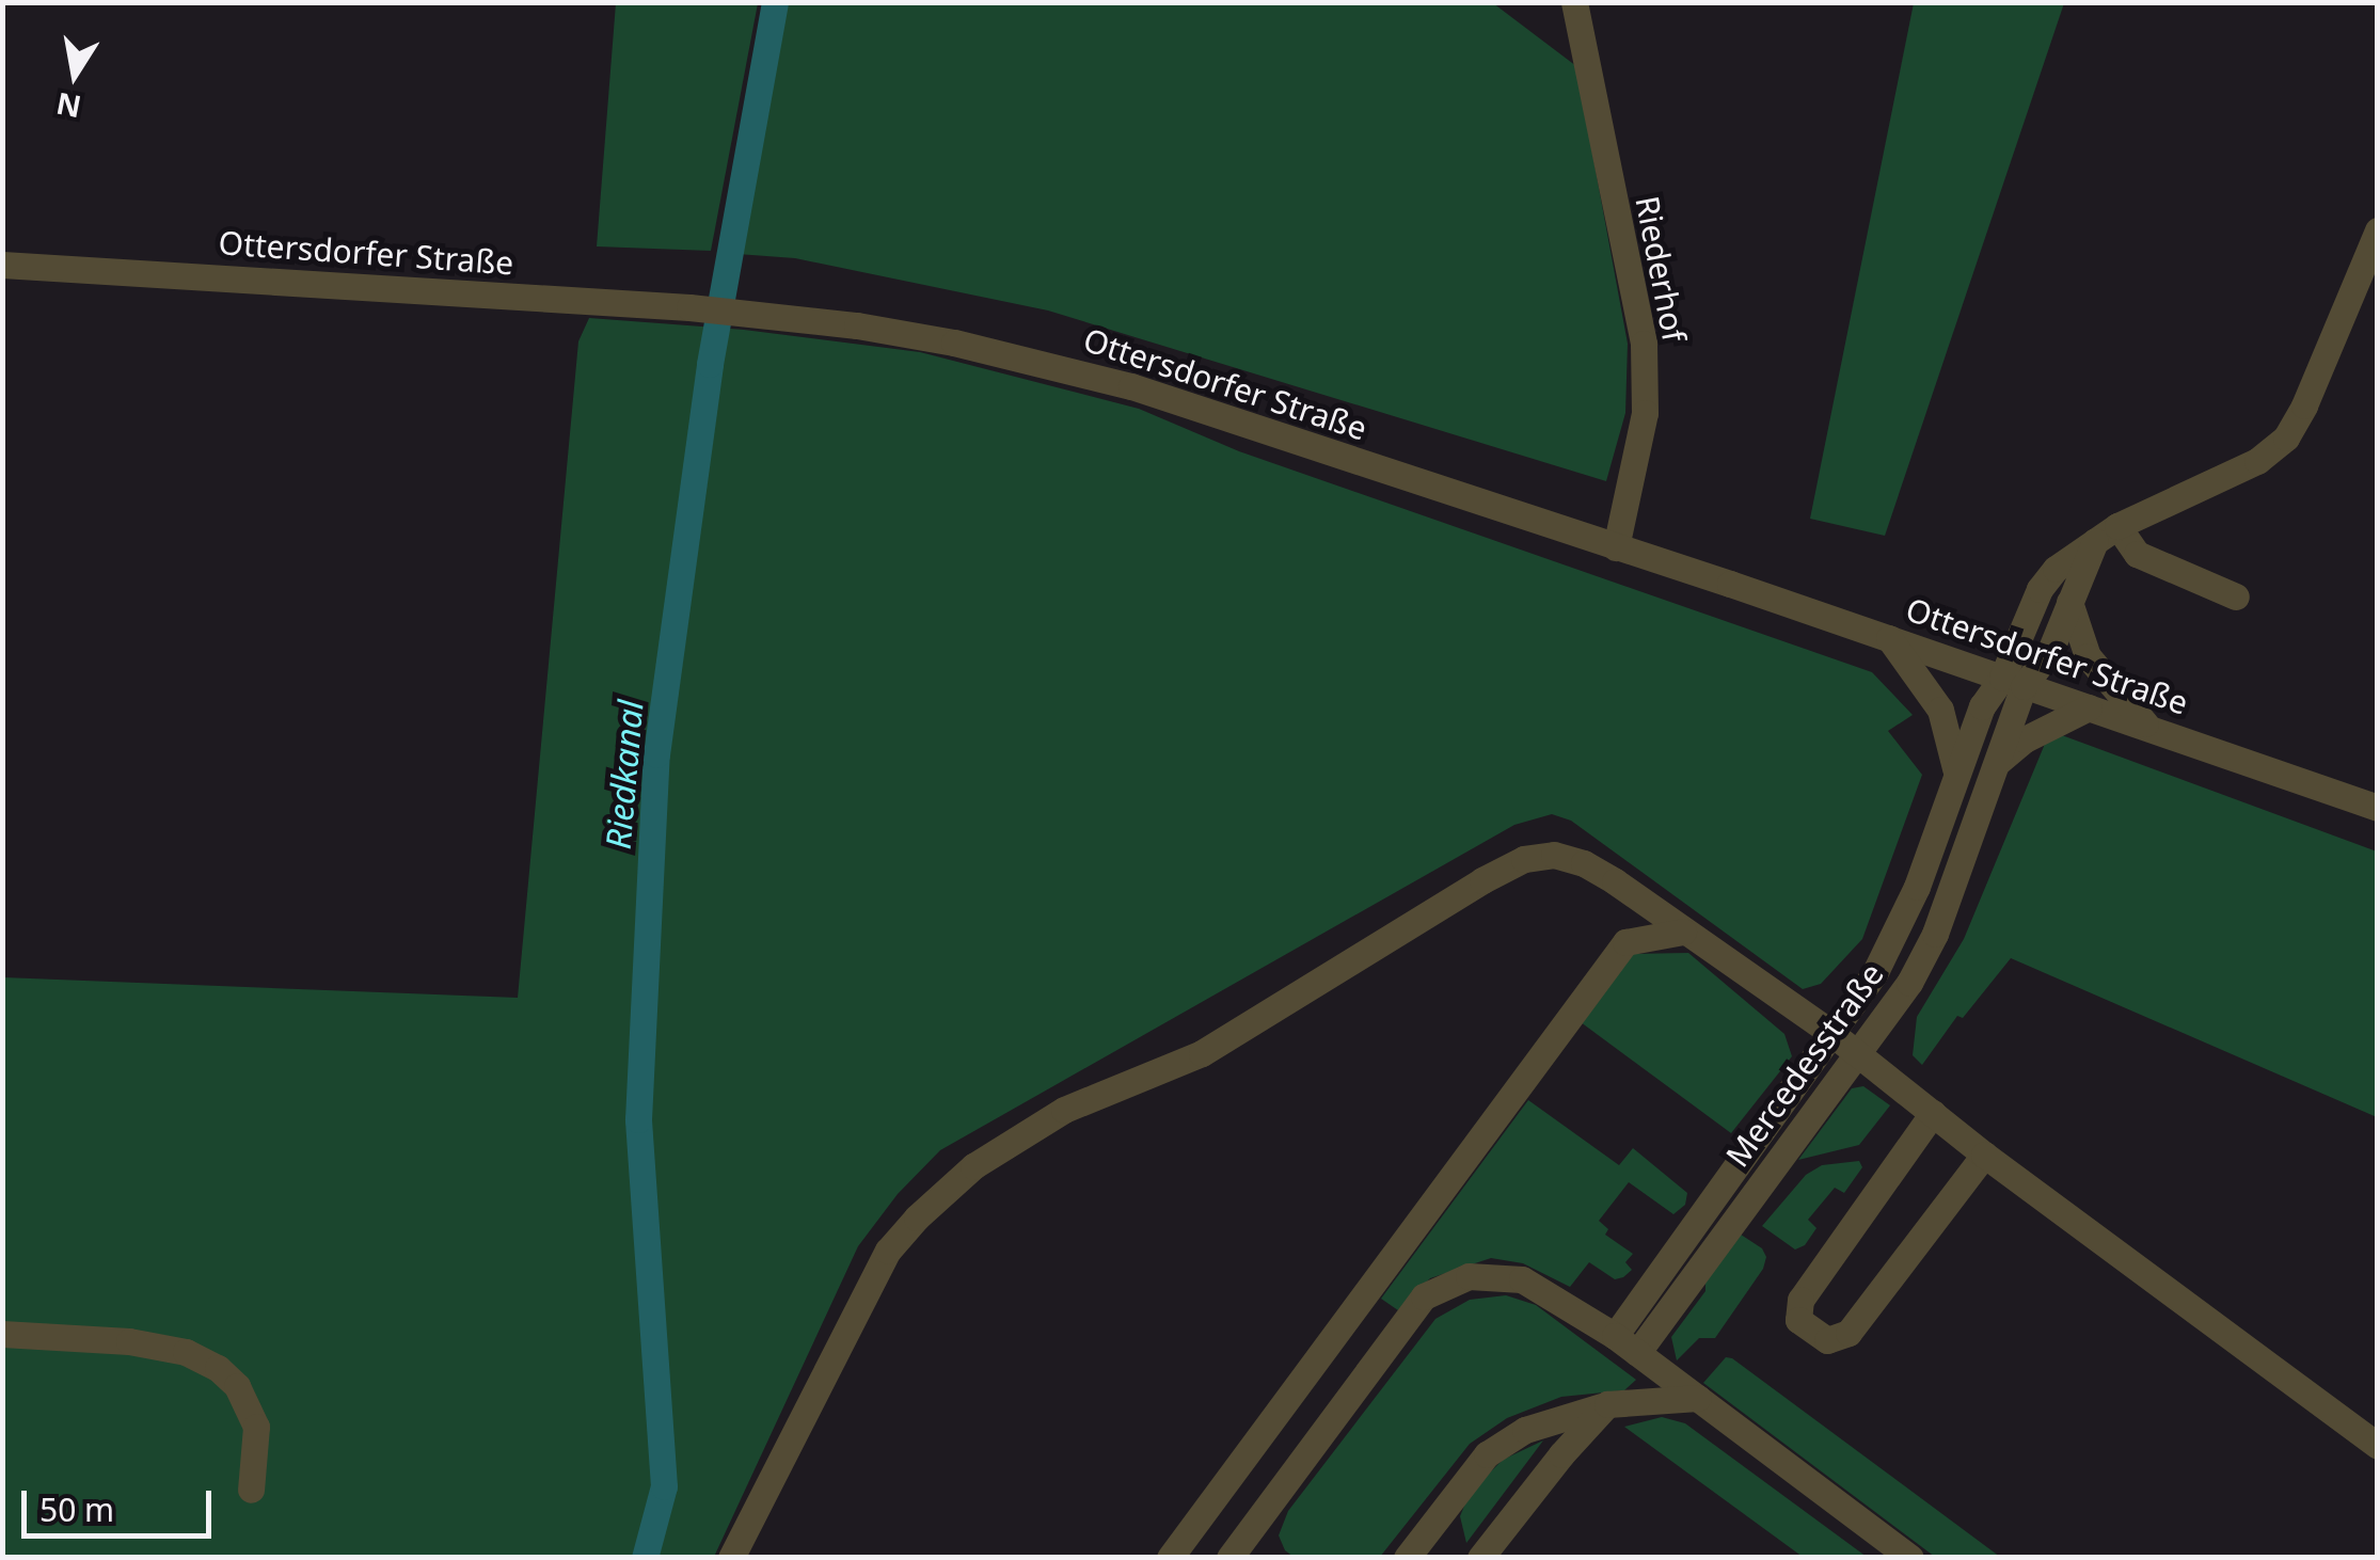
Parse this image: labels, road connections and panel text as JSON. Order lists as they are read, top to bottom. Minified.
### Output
{"streets":{"street":["Ottersdorfer Straße","Riederhof","Mercedesstraße"]},"crossings":[["Ottersdorfer Straße","Riederhof"],["Ottersdorfer Straße","Mercedesstraße"]],"water":["Riedkanal"],"scale_bar":"50 m","north":"bottom"}
